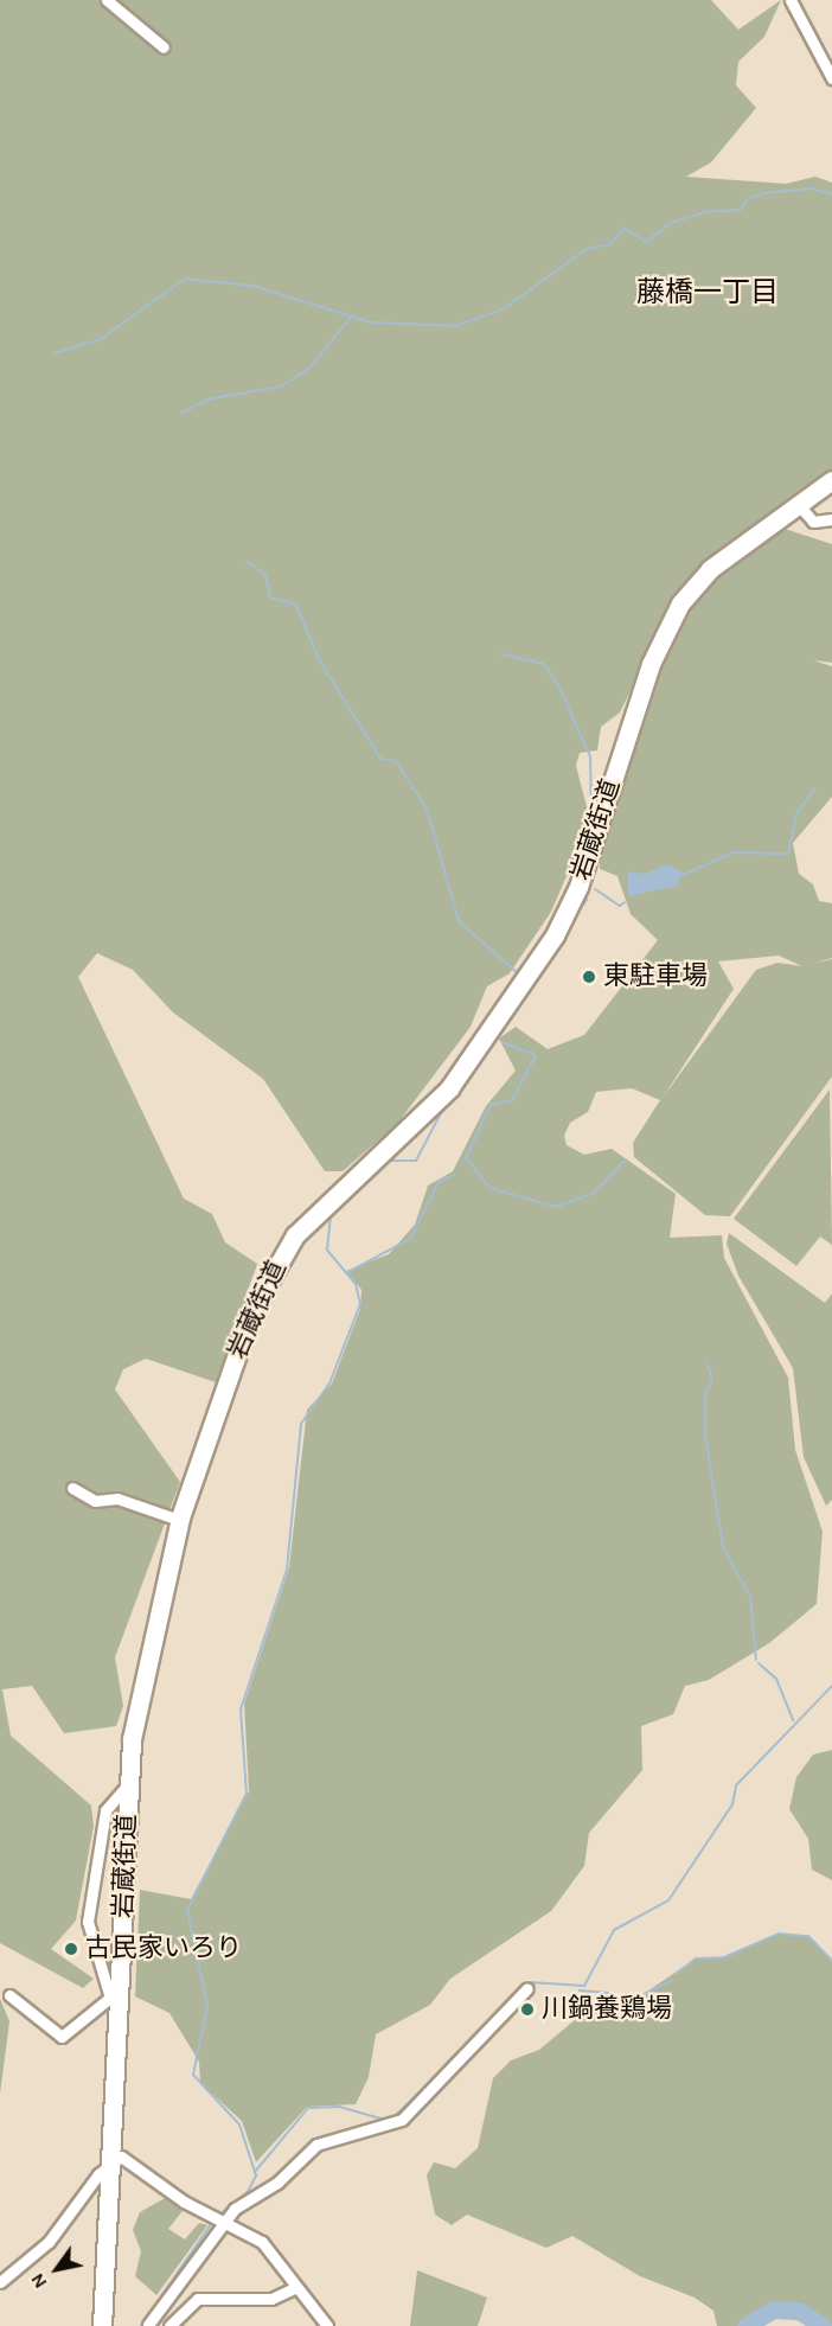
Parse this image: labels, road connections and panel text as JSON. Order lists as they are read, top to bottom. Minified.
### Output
{"streets":{"main road":["岩蔵街道"]},"districts":["藤橋一丁目"],"places":["東駐車場","古民家いろり","川鍋養鶏場"],"north":"bottom left"}
